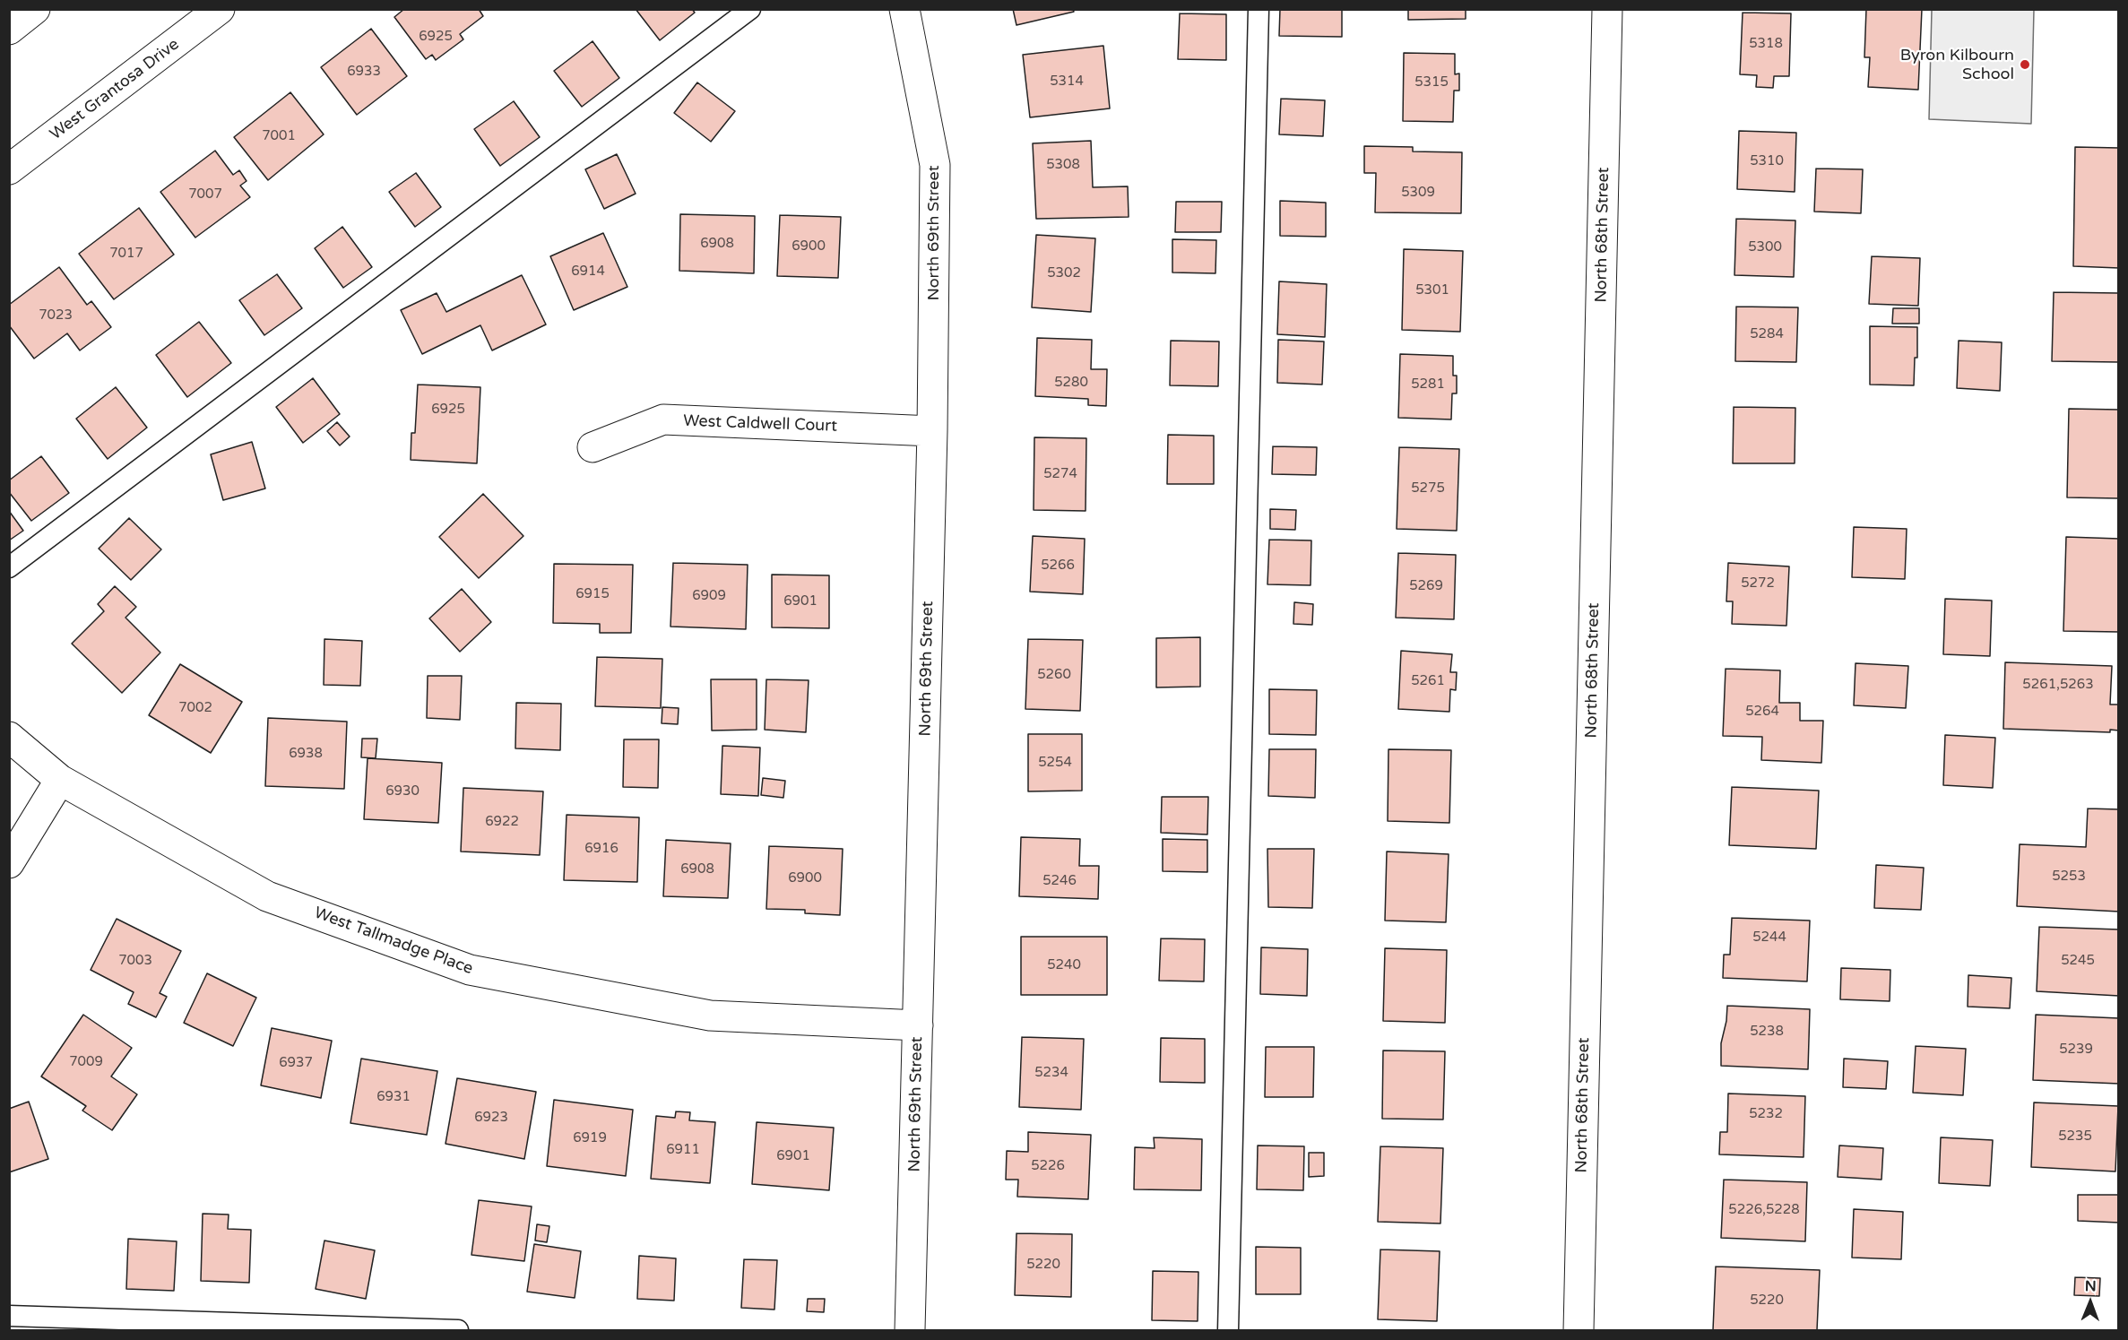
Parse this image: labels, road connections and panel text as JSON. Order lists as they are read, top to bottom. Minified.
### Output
{"streets":{"street":["West Grantosa Drive","North 69th Street","North 68th Street","West Caldwell Court","West Tallmadge Place"]},"crossings":[["North 69th Street","West Caldwell Court"],["North 69th Street","West Tallmadge Place"]],"places":["Byron Kilbourn School"],"house_numbers":["6925","5318","6933","5314","5315","7001","5310","5308","5309","7007","6908","6900","5300","7017","6914","5302","5301","7023","5284","5280","5281","6925","5274","5275","5266","5272","5269","6915","6909","6901","5260","5261","5261,5263","7002","5264","6938","5254","6930","6922","6916","6908","5253","6900","5246","5244","7003","5245","5240","5238","5239","7009","6937","5234","6931","5232","6923","5235","6919","6911","6901","5226","5226,5228","5220","5220"],"north":"top"}
